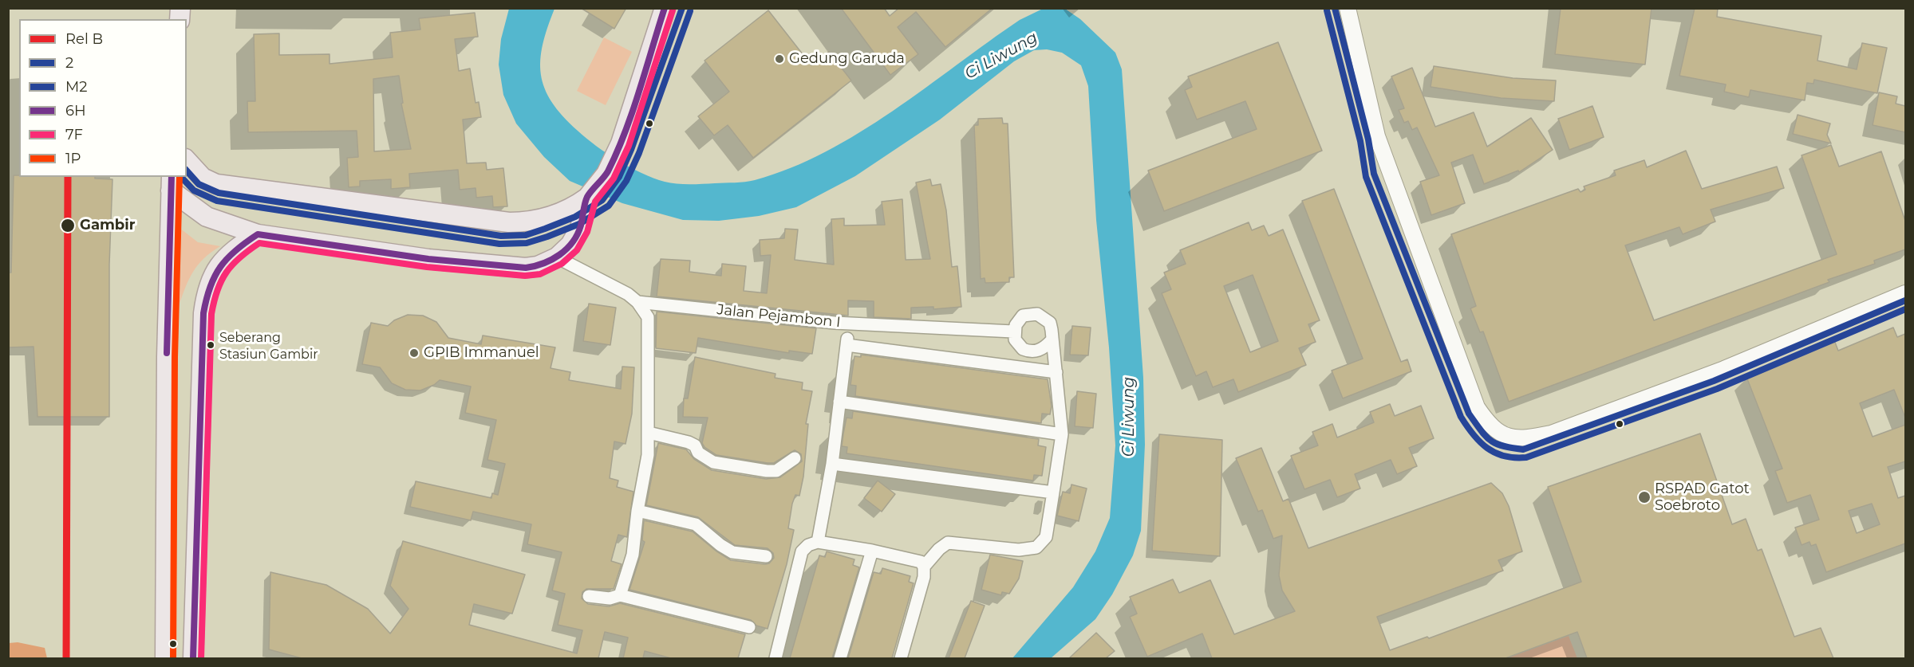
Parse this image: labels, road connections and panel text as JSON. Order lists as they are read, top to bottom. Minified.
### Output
{"streets":{"street":["Jalan Pejambon I"]},"water":["Ci Liwung"],"places":["Gedung Garuda","Gambir","Seberang Stasiun Gambir","GPIB Immanuel","RSPAD Gatot Soebroto"],"lines":["transit line 2","transit line 6H","transit line M2","transit line 7F","rail line B","transit line 1P"],"legend":["Rel B","2","M2","6H","7F","1P"]}
